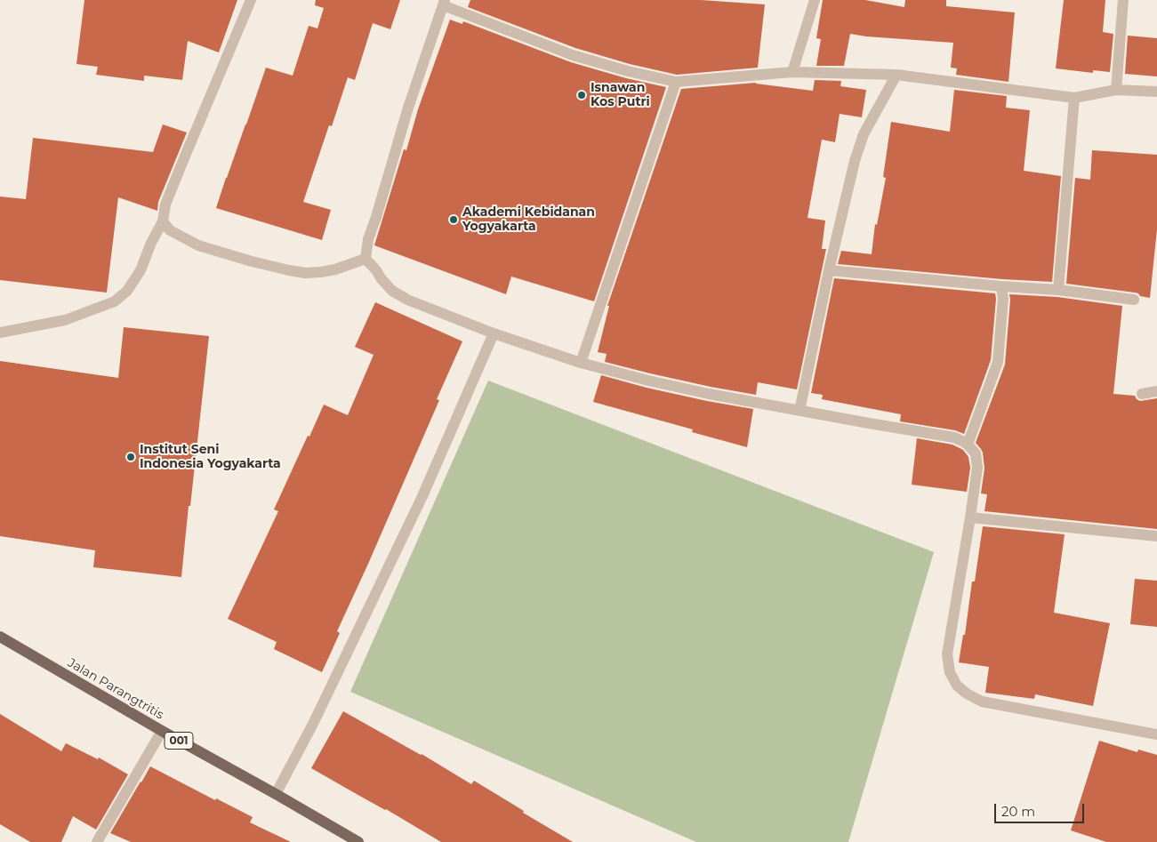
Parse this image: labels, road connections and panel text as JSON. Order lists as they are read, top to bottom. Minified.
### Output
{"streets":{"main road":["Jalan Parangtritis","001"]},"places":["Isnawan Kos Putri","Akademi Kebidanan Yogyakarta","Institut Seni Indonesia Yogyakarta"],"scale_bar":"20 m"}
